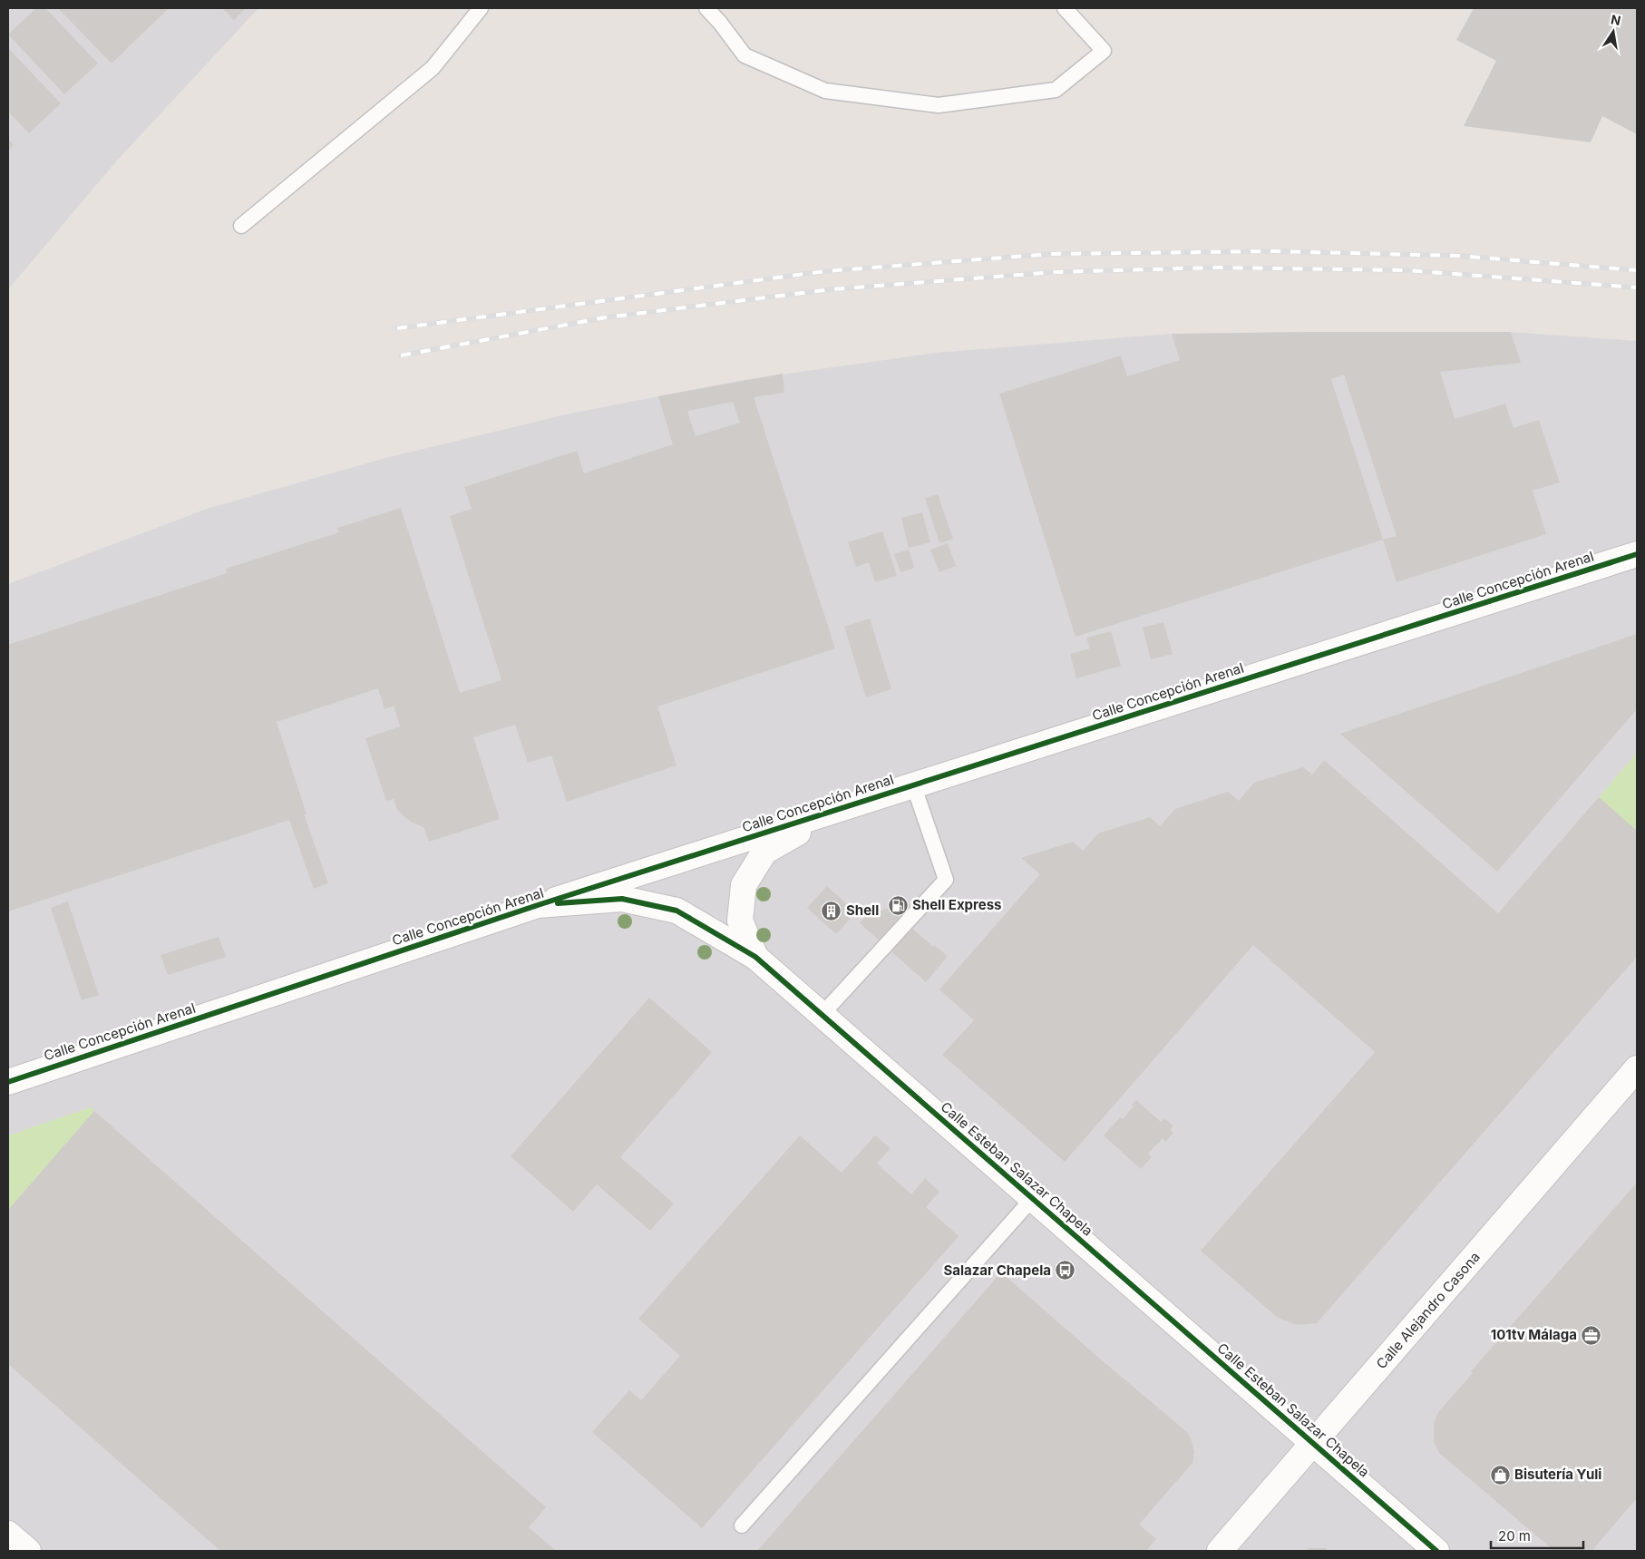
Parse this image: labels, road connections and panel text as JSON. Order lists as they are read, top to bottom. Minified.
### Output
{"streets":{"street":["Calle Concepción Arenal","Calle Esteban Salazar Chapela","Calle Alejandro Casona"]},"crossings":[["Calle Concepción Arenal","Calle Esteban Salazar Chapela"],["Calle Esteban Salazar Chapela","Calle Alejandro Casona"]],"places":{"fuel station":["Shell Express"],"building":["Shell"],"bus stop":["Salazar Chapela"],"office":["101tv Málaga"],"shop":["Bisutería Yuli"]},"scale_bar":"20 m","north":"top"}
